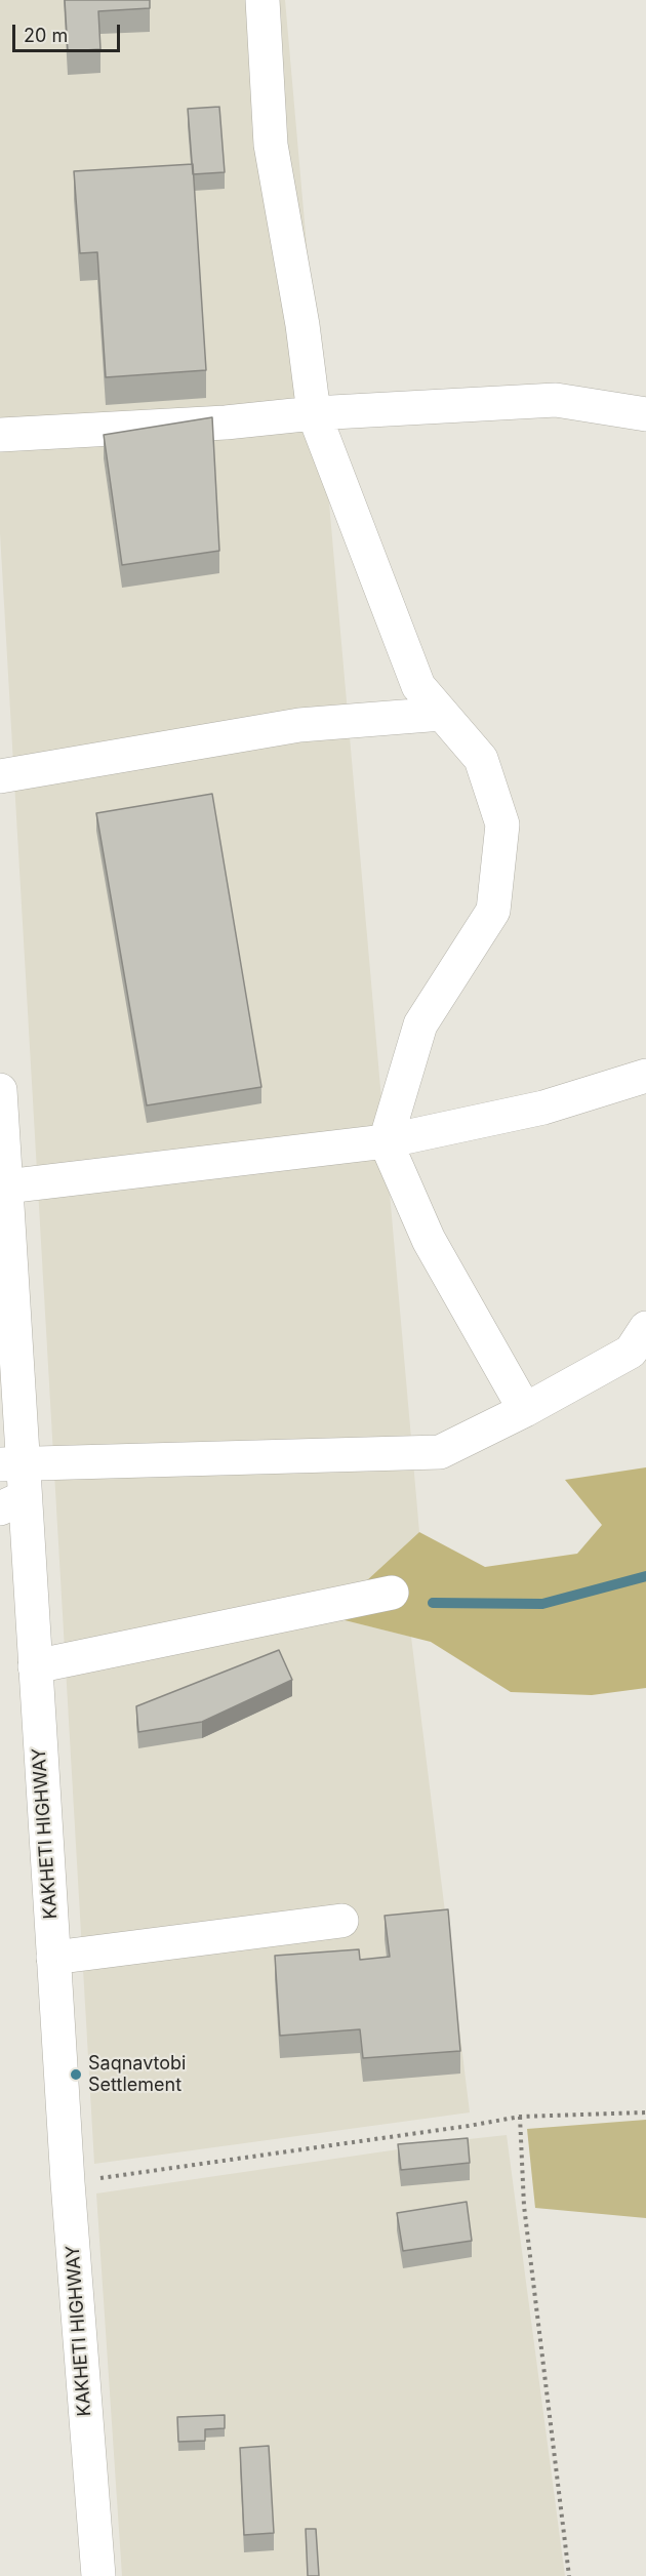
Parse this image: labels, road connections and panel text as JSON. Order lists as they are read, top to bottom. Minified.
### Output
{"streets":{"main road":["KAKHETI HIGHWAY"]},"places":["Saqnavtobi Settlement"],"scale_bar":"20 m"}
